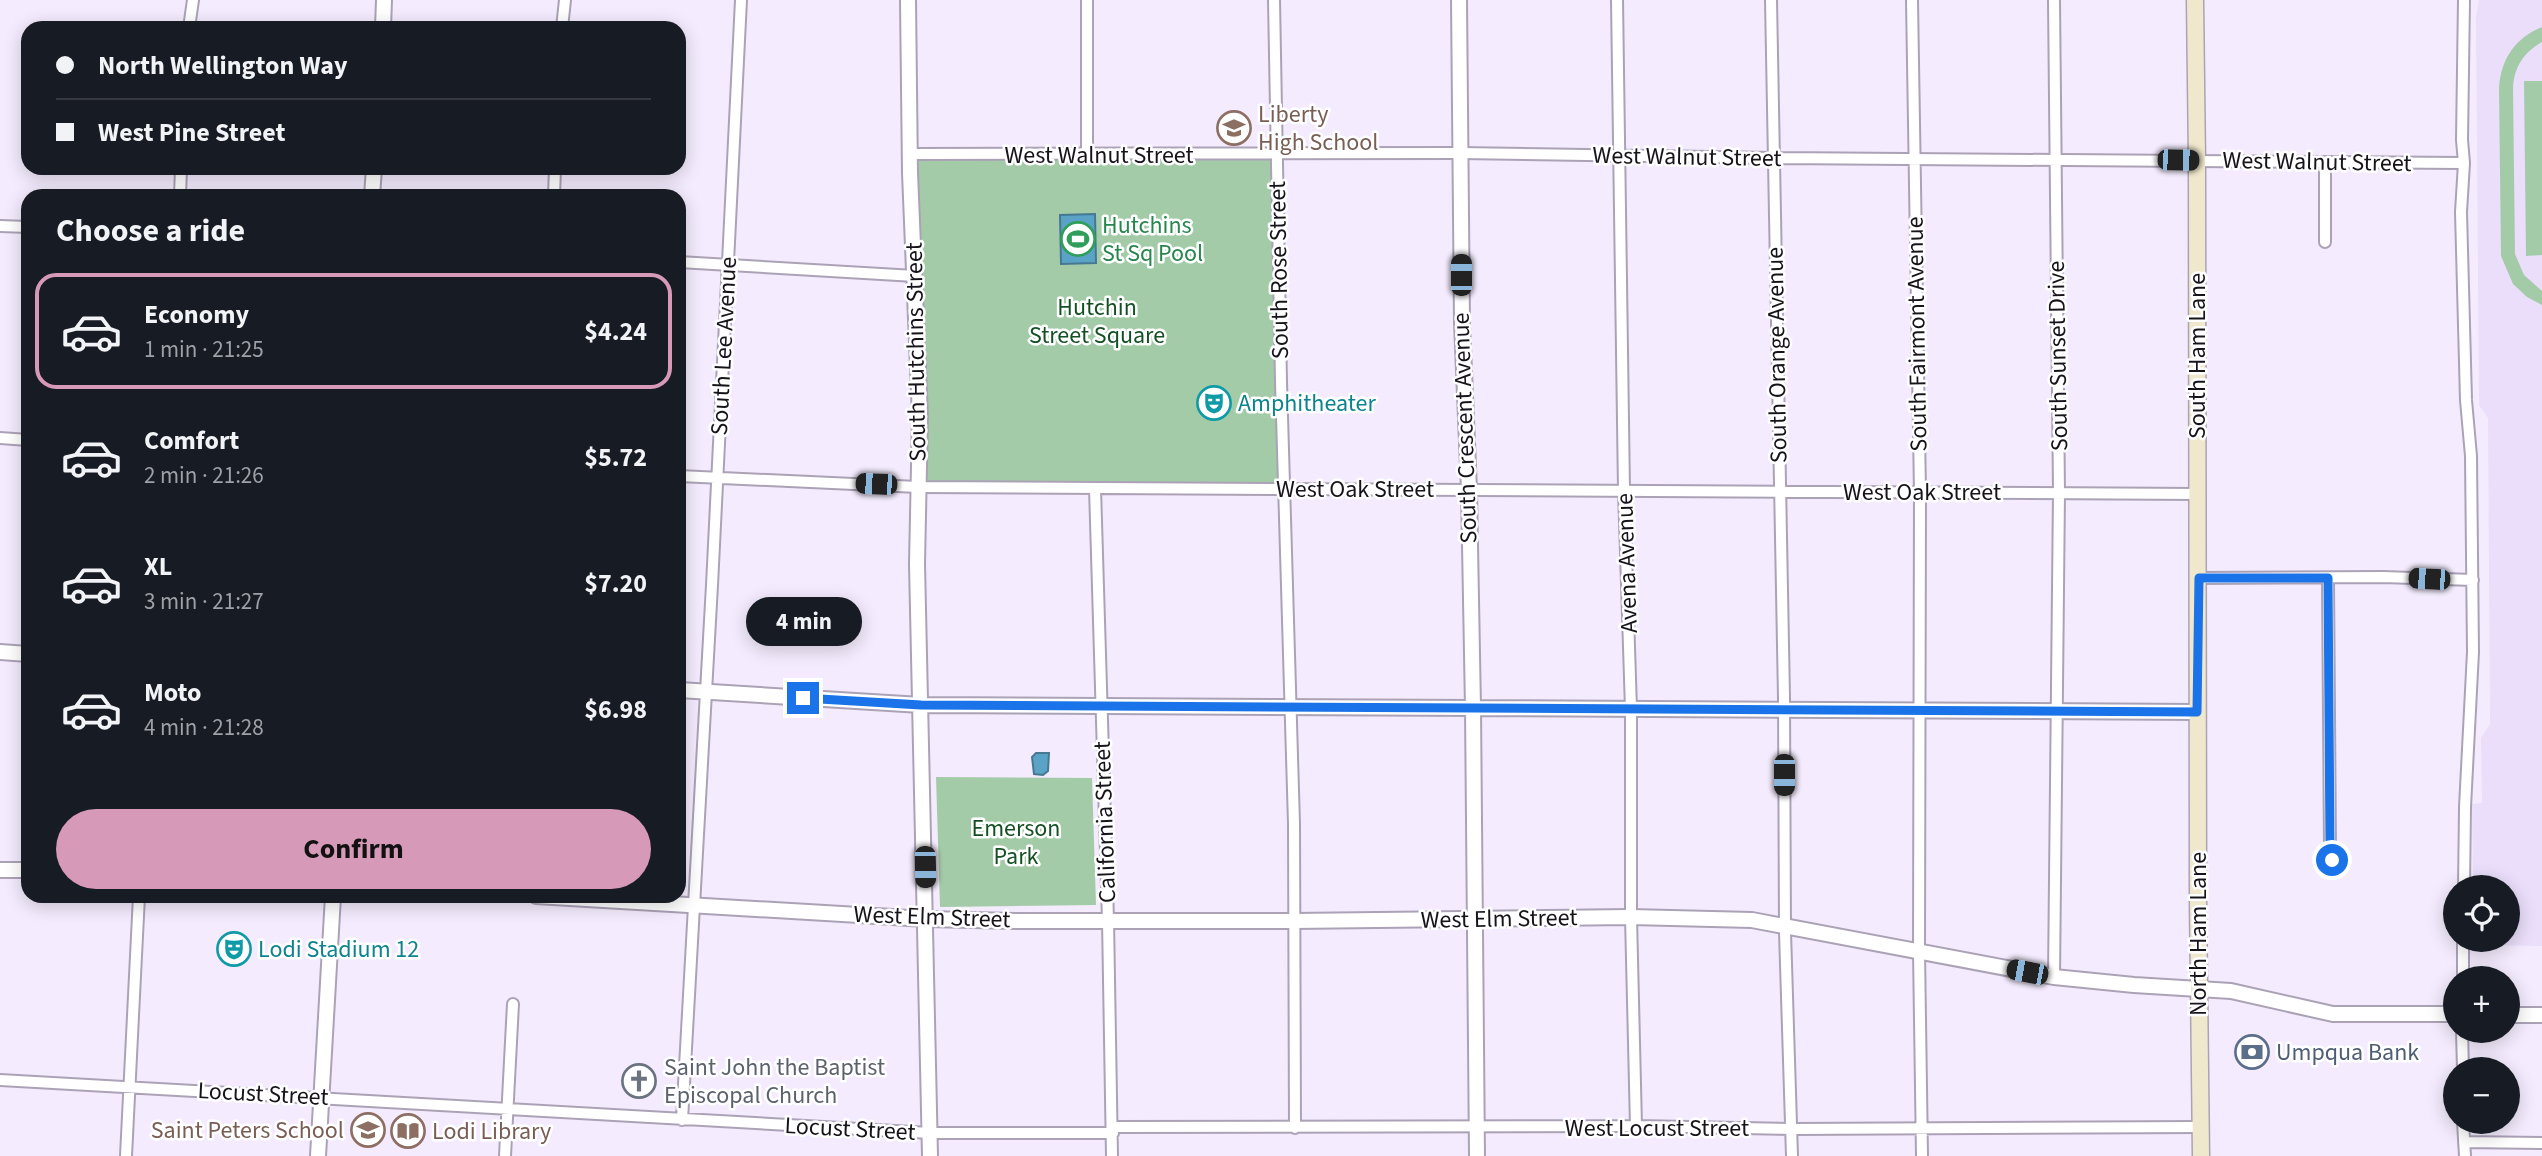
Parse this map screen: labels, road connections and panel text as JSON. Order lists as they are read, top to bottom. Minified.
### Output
{"streets":{"main road":["South Ham Lane","North Ham Lane"],"street":["West Walnut Street","South Rose Street","South Fairmont Avenue","South Lee Avenue","South Hutchins Street","South Orange Avenue","South Sunset Drive","South Crescent Avenue","West Oak Street","Avena Avenue","California Street","West Elm Street","Locust Street","West Locust Street"]},"crossings":[["West Walnut Street","South Rose Street"],["West Walnut Street","South Fairmont Avenue"],["West Walnut Street","South Hutchins Street"],["West Walnut Street","South Orange Avenue"],["West Walnut Street","South Sunset Drive"],["West Walnut Street","South Ham Lane"],["West Walnut Street","South Crescent Avenue"],["West Walnut Street","Avena Avenue"],["South Rose Street","West Oak Street"],["South Rose Street","West Elm Street"],["South Rose Street","West Locust Street"],["South Fairmont Avenue","West Oak Street"],["South Fairmont Avenue","West Elm Street"],["South Fairmont Avenue","West Locust Street"],["South Lee Avenue","West Oak Street"],["South Lee Avenue","West Elm Street"],["South Lee Avenue","Locust Street"],["South Hutchins Street","West Oak Street"],["South Hutchins Street","West Elm Street"],["South Hutchins Street","Locust Street"],["South Orange Avenue","West Oak Street"],["South Orange Avenue","West Elm Street"],["South Orange Avenue","West Locust Street"],["South Sunset Drive","West Oak Street"],["South Sunset Drive","West Elm Street"],["South Ham Lane","West Oak Street"],["South Ham Lane","North Ham Lane"],["South Crescent Avenue","West Oak Street"],["South Crescent Avenue","West Elm Street"],["South Crescent Avenue","West Locust Street"],["West Oak Street","Avena Avenue"],["West Oak Street","California Street"],["Avena Avenue","West Elm Street"],["Avena Avenue","West Locust Street"],["California Street","West Elm Street"],["California Street","Locust Street"],["California Street","West Locust Street"],["West Elm Street","North Ham Lane"],["North Ham Lane","West Locust Street"],["Locust Street","West Locust Street"]],"parks":["Hutchin Street Square","Emerson Park"],"places":{"school or university":["Liberty High School","Saint Peters School"],"sports":["Hutchins St Sq Pool"],"theatre":["Amphitheater","Lodi Stadium 12"],"bank":["Umpqua Bank"],"church":["Saint John the Baptist Episcopal Church"],"library":["Lodi Library"]},"page":{"banner":["North Wellington Way","West Pine Street"],"heading":"Choose a ride","list":[{"name":"Economy","note":"1 min · 21:25","value":"$4.24"},{"name":"Comfort","note":"2 min · 21:26","value":"$5.72"},{"name":"XL","note":"3 min · 21:27","value":"$7.20"},{"name":"Moto","note":"4 min · 21:28","value":"$6.98"}],"bubble":"4 min","buttons":"Confirm","map_buttons":["+","−"]}}
